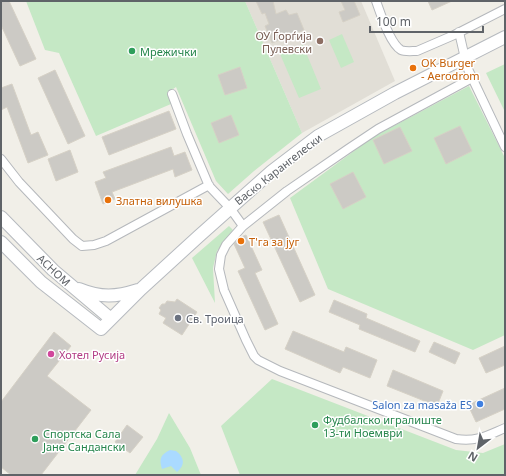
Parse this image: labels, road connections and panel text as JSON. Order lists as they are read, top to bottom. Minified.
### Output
{"streets":{"street":["Васко Карангелески","АСНОМ"]},"crossings":[["Васко Карангелески","АСНОМ"]],"places":["ОУ Ѓорѓија Пулевски","Мрежички","OK Burger - Aerodrom","Златна вилушка","Т'га за југ","Св. Троица","Хотел Русија","Salon za masaža ES","Фудбалско игралиште 13-ти Ноември","Спортска Сала Јане Сандански"],"scale_bar":"100 m","north":"bottom left"}
